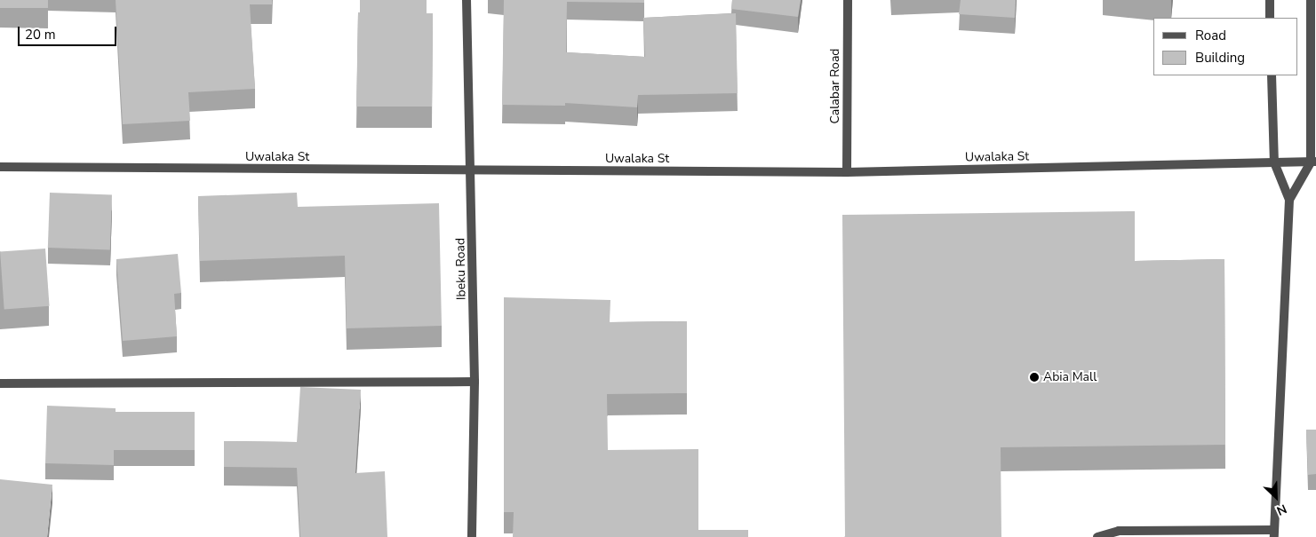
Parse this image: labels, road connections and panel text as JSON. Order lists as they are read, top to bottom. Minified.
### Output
{"streets":{"street":["Calabar Road","Uwalaka St","Ibeku Road"]},"crossings":[["Calabar Road","Uwalaka St"],["Uwalaka St","Ibeku Road"]],"places":["Abia Mall"],"legend":["Road","Building"],"scale_bar":"20 m","north":"bottom right"}
